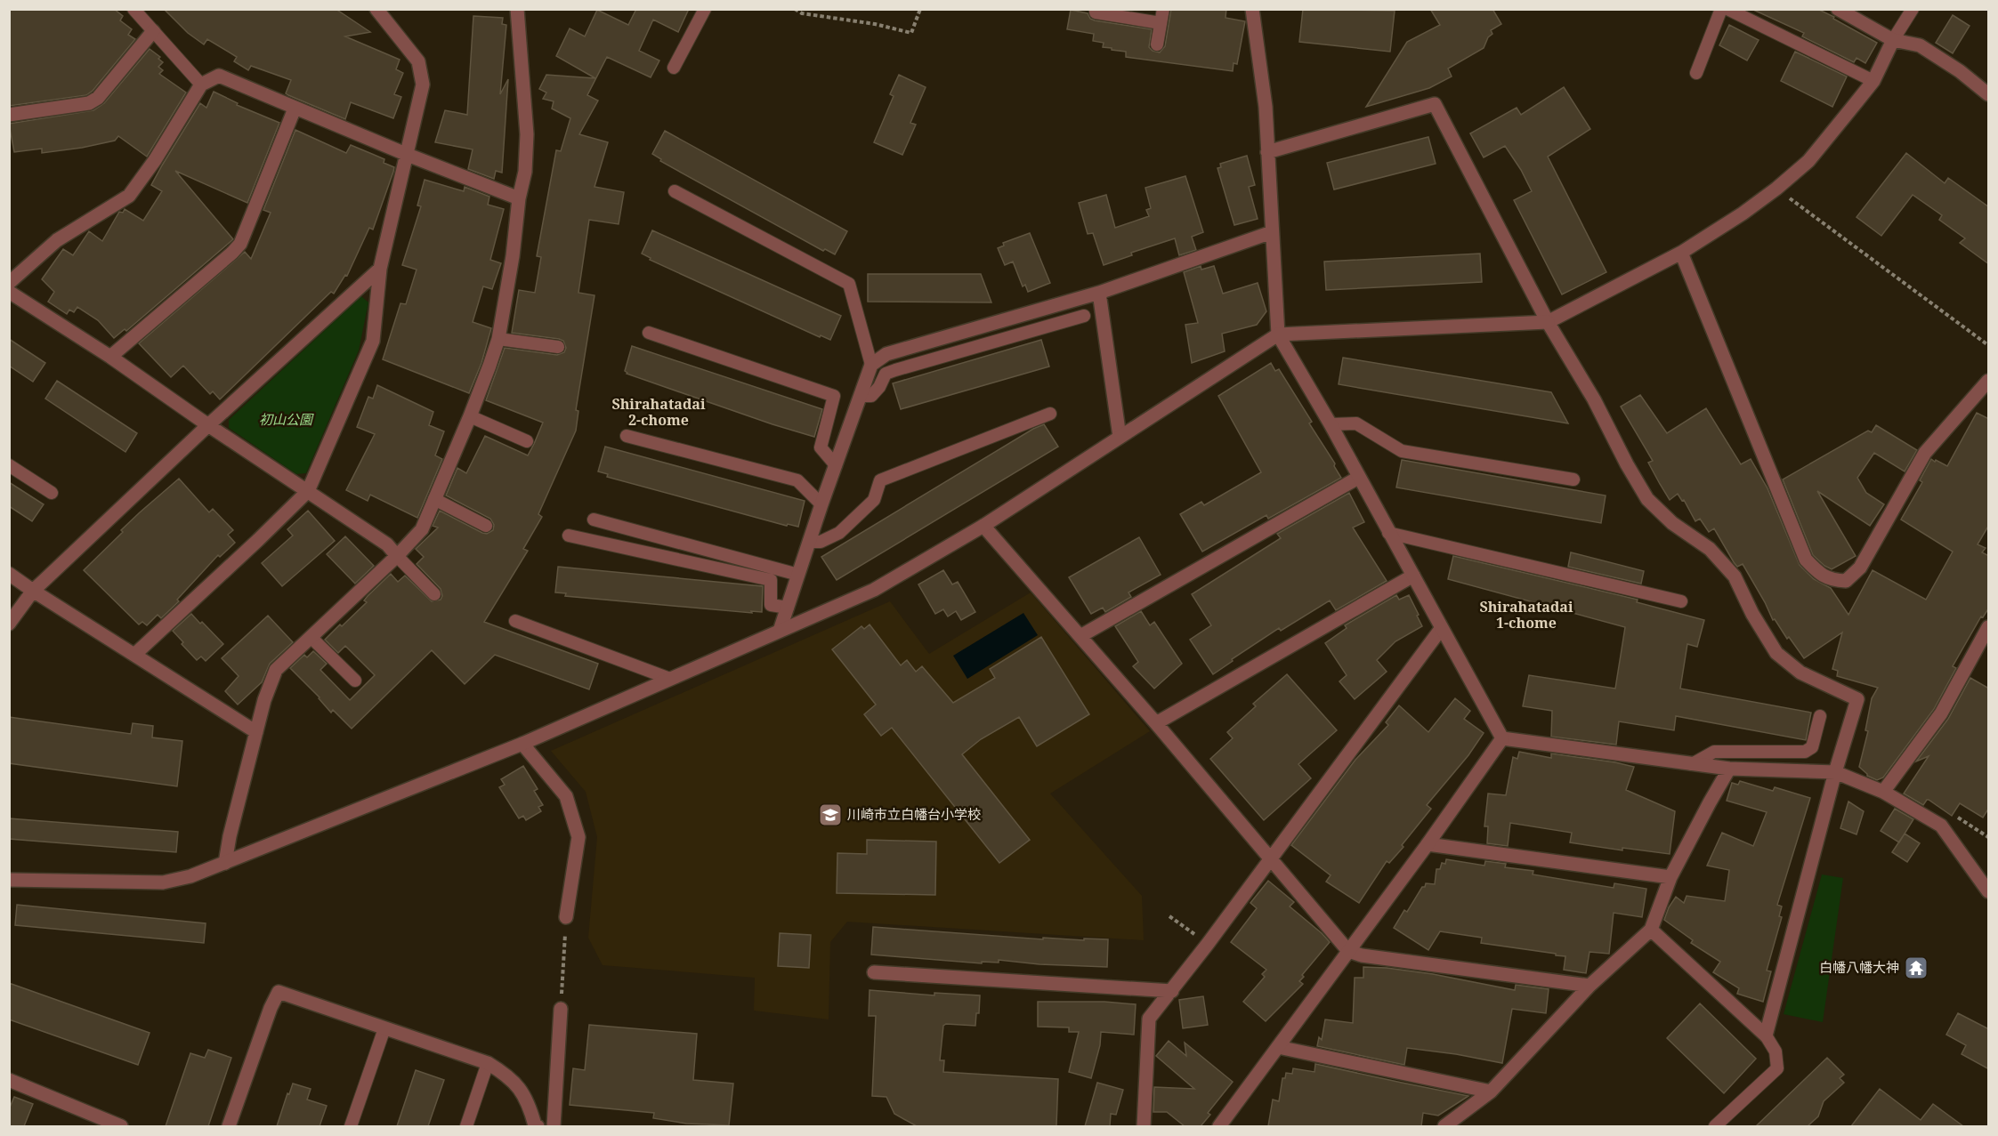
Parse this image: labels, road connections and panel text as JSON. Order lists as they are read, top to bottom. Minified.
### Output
{"districts":["Shirahatadai 2-chome","Shirahatadai 1-chome"],"parks":["初山公園"],"places":{"school or university":["川崎市立白幡台小学校"],"temple":["白幡八幡大神"]}}
